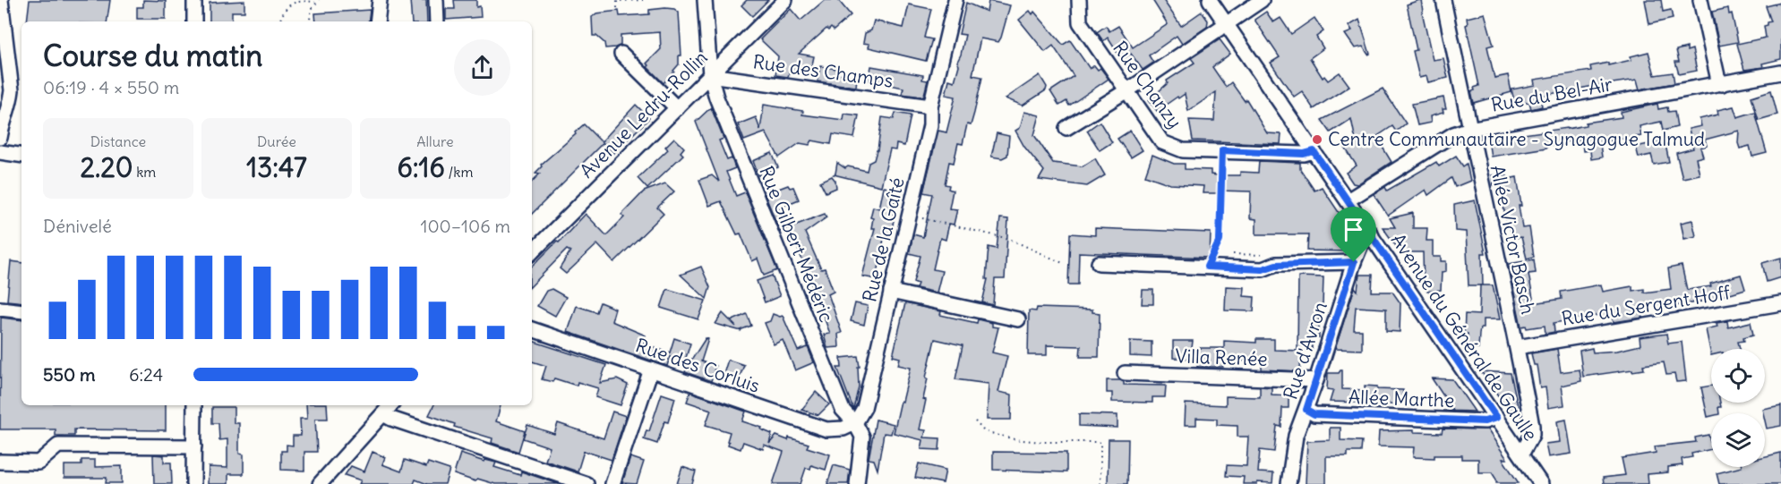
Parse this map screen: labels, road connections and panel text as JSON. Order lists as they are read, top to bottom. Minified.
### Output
{"streets":{"street":["Rue des Champs","Rue Chanzy","Rue du Bel-Air","Avenue Ledru-Rollin","Rue de la Gaîté","Allée Victor Basch","Rue Gilbert Médéric","Rue du Sergent Hoff","Avenue du Général de Gaulle","Rue d'Avron","Villa Renée","Rue des Corluis","Allée Marthe"]},"crossings":[["Rue des Champs","Avenue Ledru-Rollin"],["Rue des Champs","Rue de la Gaîté"],["Rue des Champs","Rue Gilbert Médéric"],["Rue Chanzy","Avenue du Général de Gaulle"],["Rue du Bel-Air","Allée Victor Basch"],["Rue du Bel-Air","Avenue du Général de Gaulle"],["Avenue Ledru-Rollin","Rue Gilbert Médéric"],["Rue de la Gaîté","Rue Gilbert Médéric"],["Rue de la Gaîté","Rue des Corluis"],["Allée Victor Basch","Rue du Sergent Hoff"],["Allée Victor Basch","Avenue du Général de Gaulle"],["Rue Gilbert Médéric","Rue des Corluis"],["Avenue du Général de Gaulle","Rue d'Avron"],["Avenue du Général de Gaulle","Allée Marthe"],["Rue d'Avron","Villa Renée"],["Rue d'Avron","Allée Marthe"]],"places":["Centre Communautaire - Synagogue Talmud"],"page":{"heading":["Course du matin","06:19 · 4 × 550 m"],"stats":[["Distance","2.20 km"],["Durée","13:47"],["Allure","6:16 /km"]],"chart":["Dénivelé","100–106 m"],"list":[{"name":"550 m","note":"6:24"}]}}
